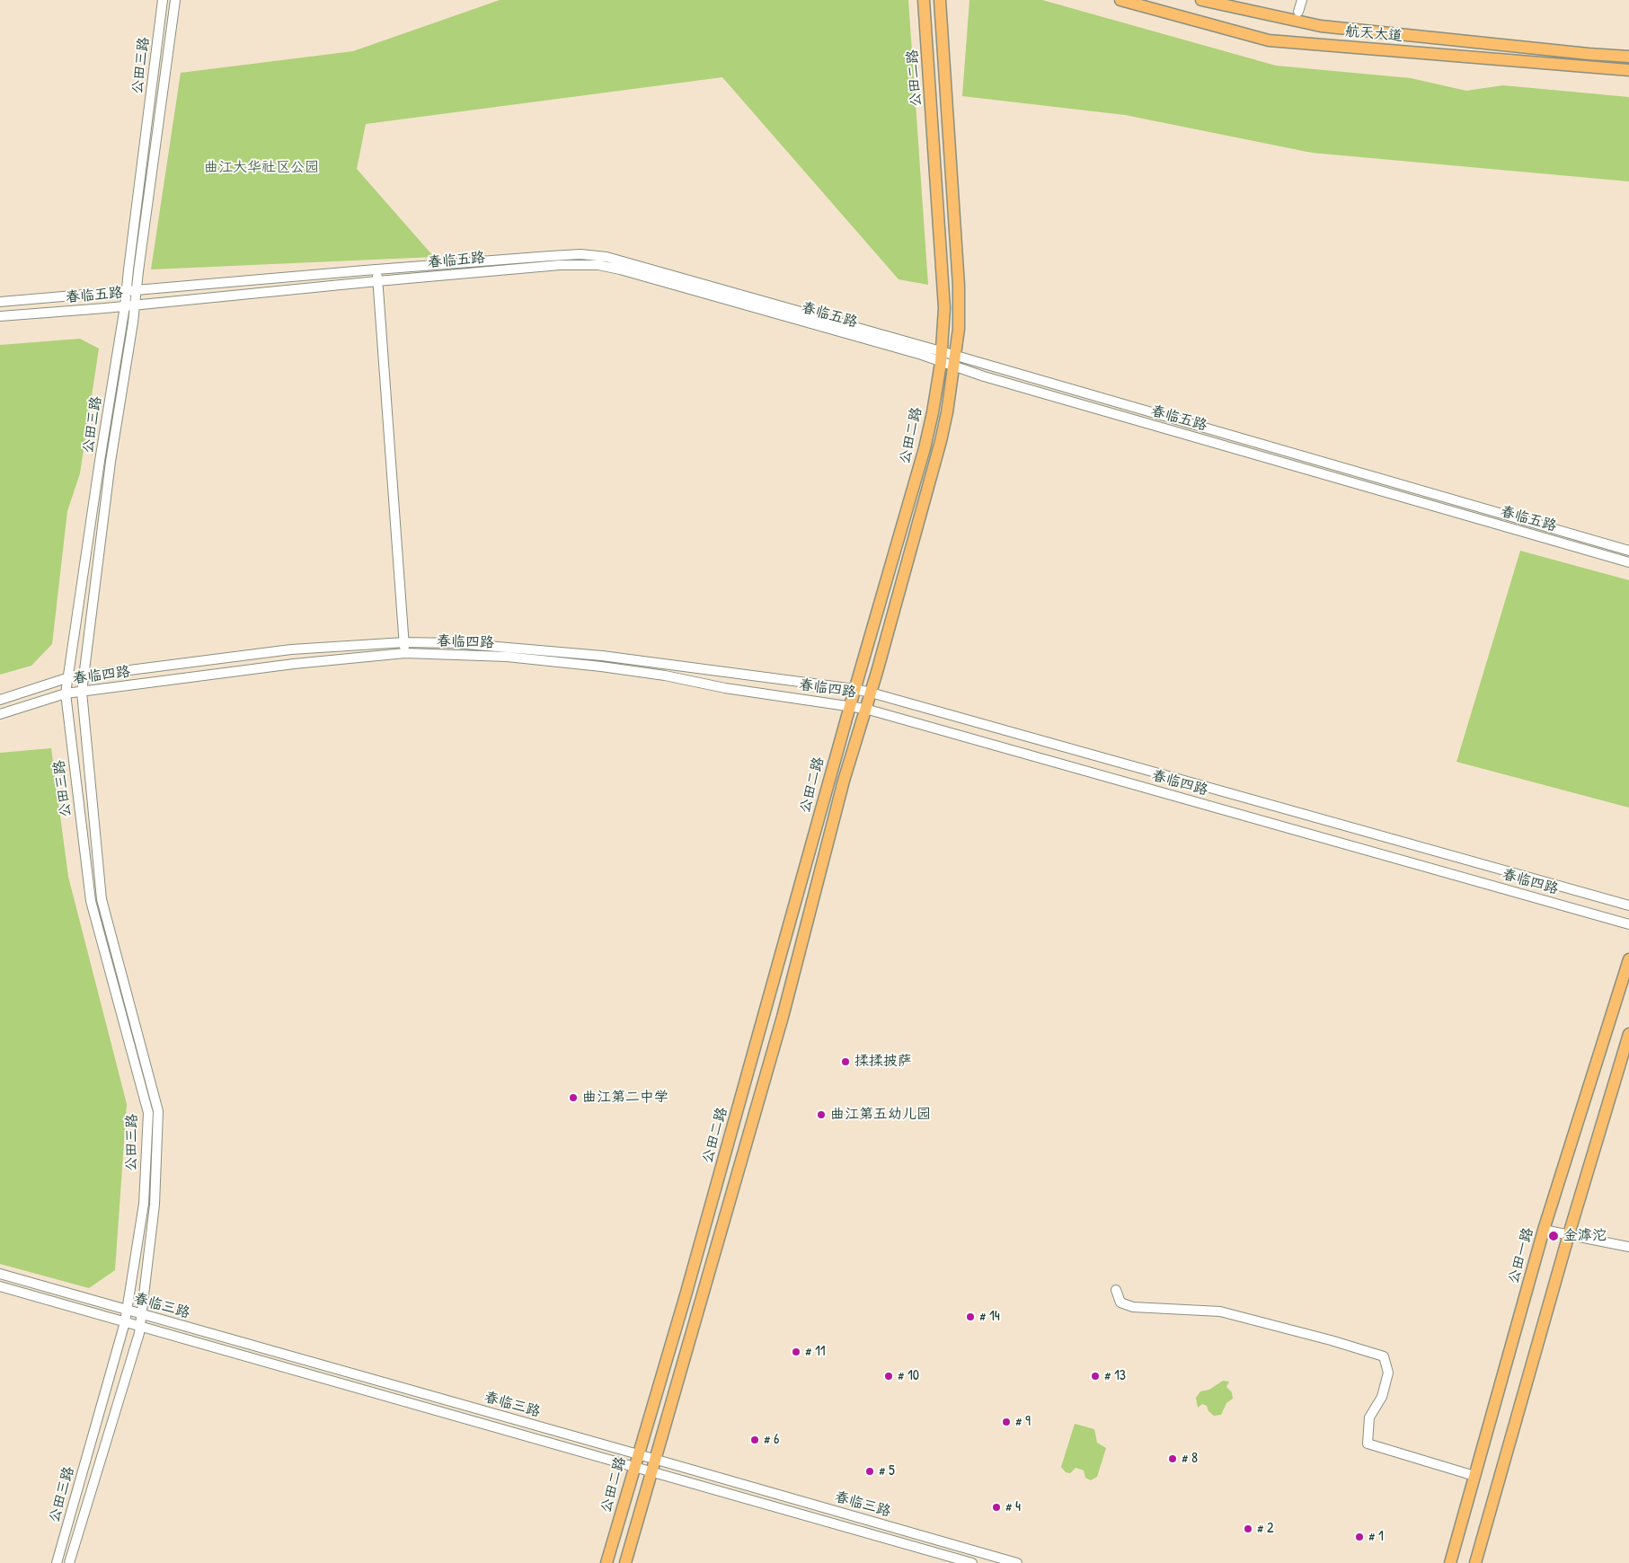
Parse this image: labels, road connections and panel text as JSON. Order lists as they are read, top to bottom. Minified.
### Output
{"streets":{"main road":["航天大道","公田二路","公田一路"],"street":["公田三路","春临五路","春临四路","春临三路"]},"crossings":[["公田三路","春临五路"],["公田三路","春临四路"],["公田三路","春临三路"],["公田二路","春临五路"],["公田二路","春临四路"],["公田二路","春临三路"]],"parks":["曲江大华社区公园"],"places":["揉揉披萨","曲江第二中学","曲江第五幼儿园","金滹沱","# 14","# 11","# 10","# 13","# 9","# 6","# 8","# 5","# 4","# 2","# 1"]}
